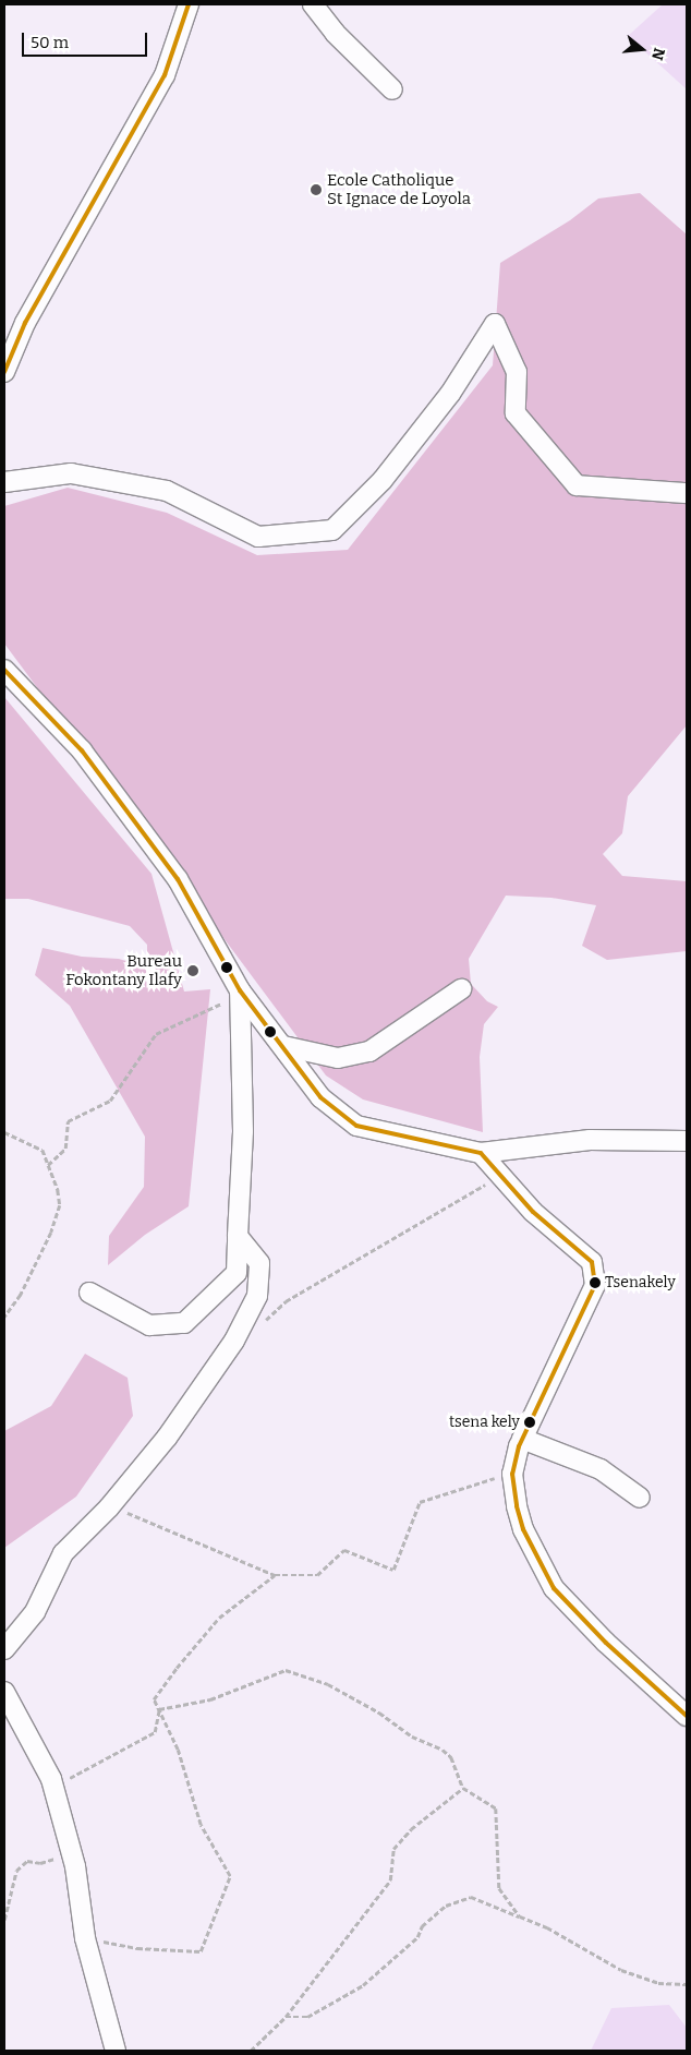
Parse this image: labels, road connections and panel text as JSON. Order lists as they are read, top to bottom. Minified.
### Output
{"places":["Ecole Catholique St Ignace de Loyola","Bureau Fokontany Ilafy","Tsenakely","tsena kely"],"scale_bar":"50 m","north":"right"}
